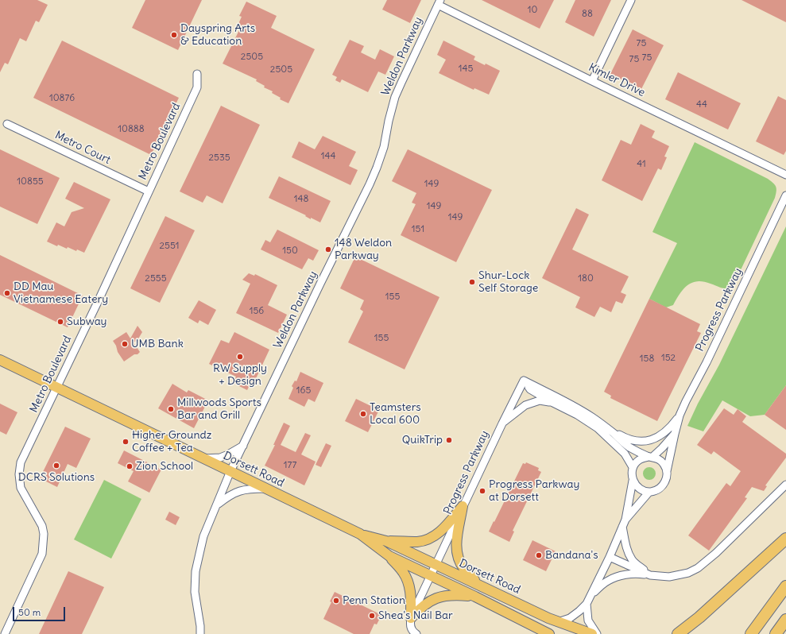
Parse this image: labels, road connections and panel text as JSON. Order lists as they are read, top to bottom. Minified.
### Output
{"streets":{"main road":["Dorsett Road"],"street":["Weldon Parkway","Kimler Drive","Metro Boulevard","Metro Court","Progress Parkway"]},"crossings":[["Weldon Parkway","Kimler Drive"],["Weldon Parkway","Dorsett Road"],["Metro Boulevard","Metro Court"],["Metro Boulevard","Dorsett Road"],["Progress Parkway","Dorsett Road"]],"places":["Dayspring Arts & Education","148 Weldon Parkway","Shur-Lock Self Storage","DD Mau Vietnamese Eatery","Subway","UMB Bank","RW Supply + Design","Millwoods Sports Bar and Grill","Teamsters Local 600","QuikTrip","Higher Groundz Coffee + Tea","DCRS Solutions","Zion School","Progress Parkway at Dorsett","Bandana's","Penn Station","Shea's Nail Bar"],"house_numbers":["10","88","75","2505","75","75","145","2505","10876","44","10888","144","2535","41","10855","149","148","149","149","151","2551","150","2555","180","155","156","155","152","158","165","177"],"scale_bar":"50 m"}
